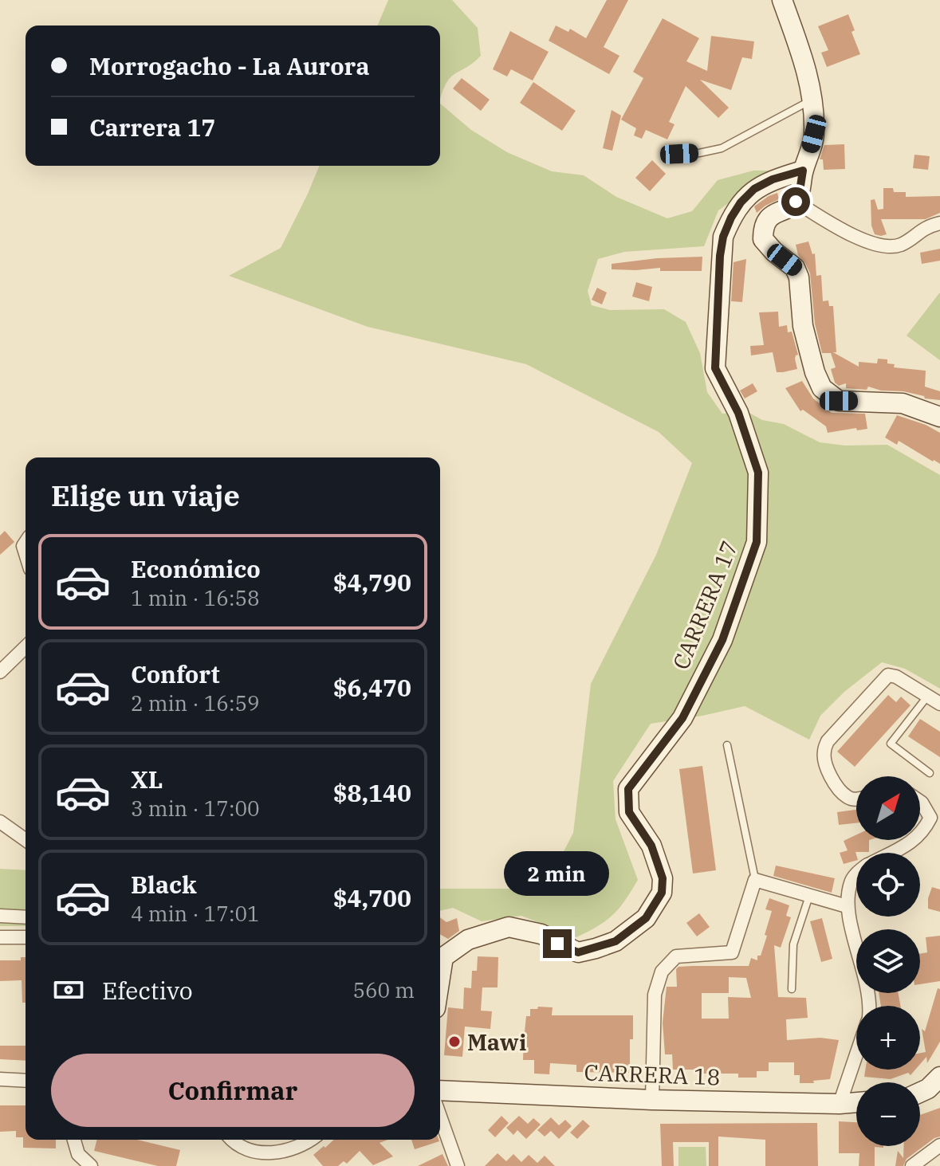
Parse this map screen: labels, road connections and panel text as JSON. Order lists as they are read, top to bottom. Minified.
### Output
{"streets":{"street":["CARRERA 17","CARRERA 18"]},"places":["Mawi"],"north":"top right","page":{"banner":["Morrogacho - La Aurora","Carrera 17"],"heading":"Elige un viaje","list":[{"name":"Económico","note":"1 min · 16:58","value":"$4,790"},{"name":"Confort","note":"2 min · 16:59","value":"$6,470"},{"name":"XL","note":"3 min · 17:00","value":"$8,140"},{"name":"Black","note":"4 min · 17:01","value":"$4,700"}],"map_buttons":["+","−"],"bubble":"2 min","pay":["Efectivo","560 m"],"buttons":"Confirmar"}}
